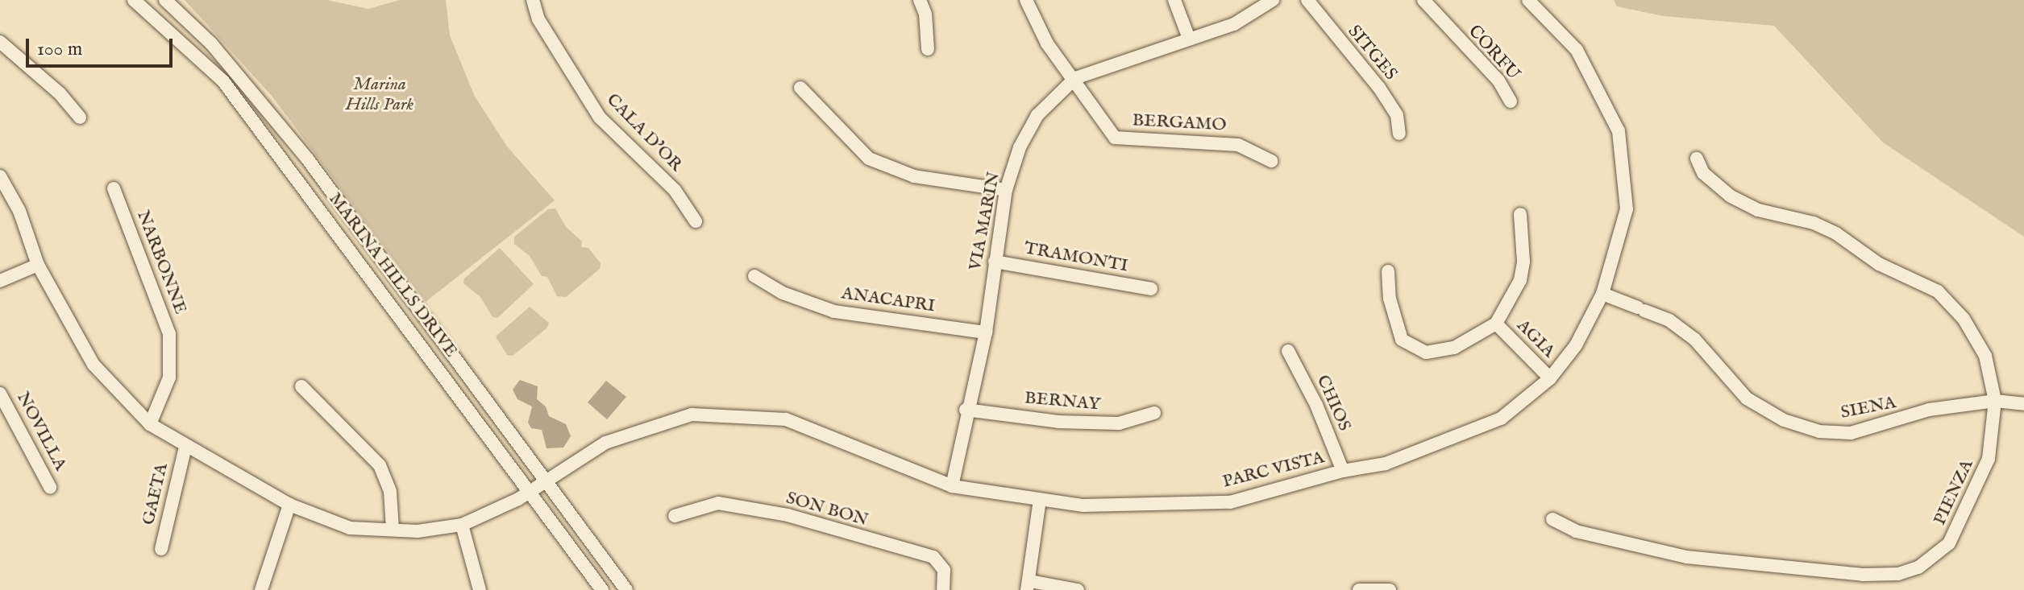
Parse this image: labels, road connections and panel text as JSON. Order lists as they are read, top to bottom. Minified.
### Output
{"streets":{"street":["SITGES","CORFU","BERGAMO","CALA D'OR","VIA MARIN","TRAMONTI","NARBONNE","MARINA HILLS DRIVE","ANACAPRI","AGIA","BERNAY","CHIOS","SIENA","NOVILLA","PARC VISTA","PIENZA","GAETA","SON BON"]},"crossings":[["BERGAMO","VIA MARIN"],["VIA MARIN","TRAMONTI"],["VIA MARIN","ANACAPRI"],["VIA MARIN","BERNAY"],["VIA MARIN","PARC VISTA"],["NARBONNE","PARC VISTA"],["MARINA HILLS DRIVE","PARC VISTA"],["AGIA","PARC VISTA"],["CHIOS","PARC VISTA"],["SIENA","PARC VISTA"],["SIENA","PIENZA"],["PARC VISTA","GAETA"]],"parks":["Marina Hills Park"],"scale_bar":"100 m"}
